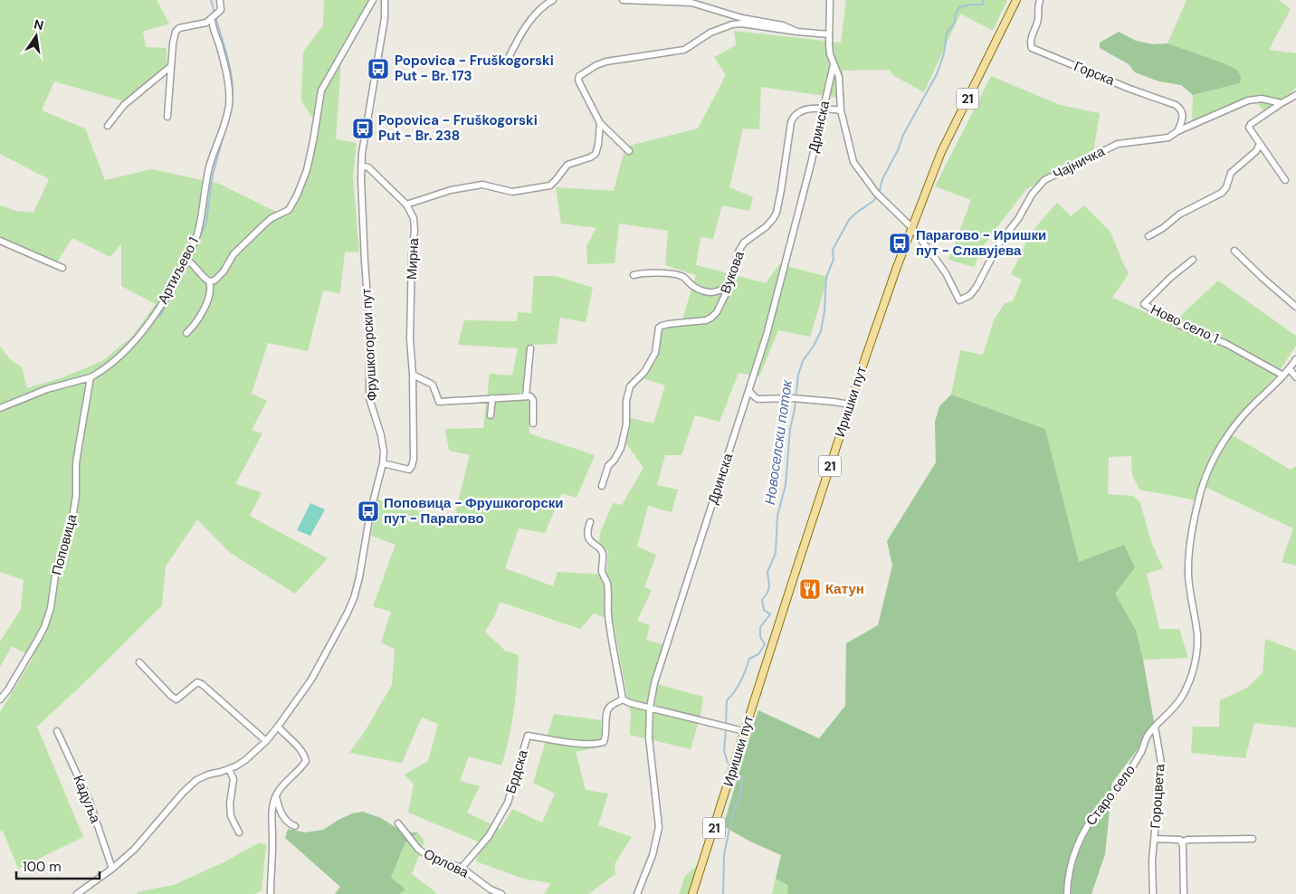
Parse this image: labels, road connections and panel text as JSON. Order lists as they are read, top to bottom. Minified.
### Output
{"streets":{"main road":["21","Иришки пут"],"street":["Горска","Дринска","Чајничка","Мирна","Артиљево 1","Вукова","Ново село 1","Фрушкогорски пут","Поповица","Брдска","Старо село","Гороцвета","Кадуља","Орлова"]},"crossings":[["Горска","Чајничка"],["Дринска","Вукова"],["Чајничка","Иришки пут"],["Мирна","Фрушкогорски пут"],["Артиљево 1","Поповица"],["Ново село 1","Старо село"],["Фрушкогорски пут","Кадуља"],["Брдска","Орлова"],["Старо село","Гороцвета"]],"water":["Новоселски поток"],"places":{"bus stop":["Popovica - Fruškogorski Put - Br. 173","Popovica - Fruškogorski Put - Br. 238","Парагово - Иришки пут - Славујева","Поповица - Фрушкогорски пут - Парагово"],"restaurant":["Катун"]},"scale_bar":"100 m","north":"top"}
